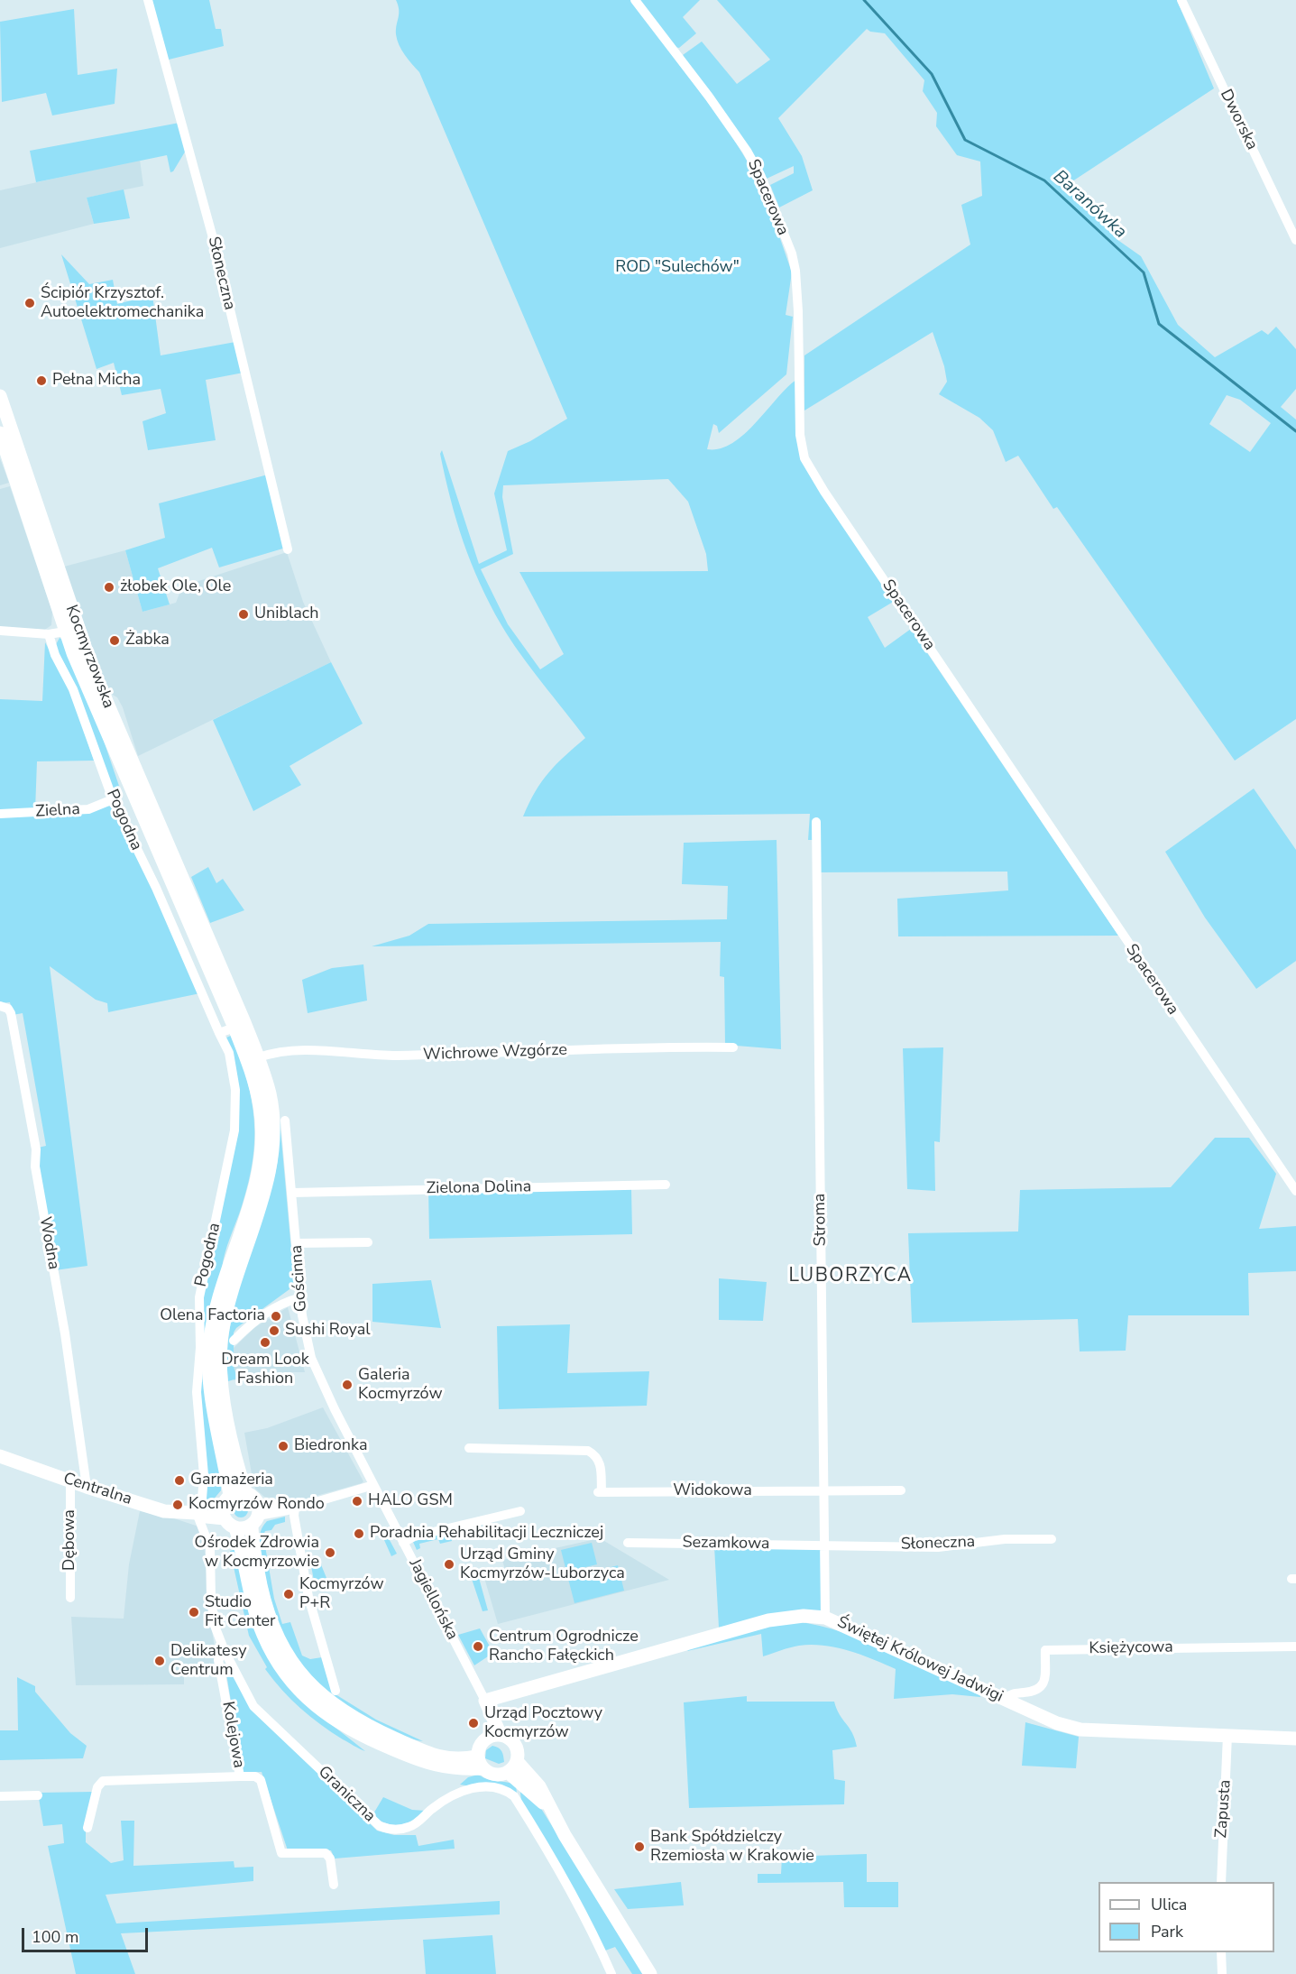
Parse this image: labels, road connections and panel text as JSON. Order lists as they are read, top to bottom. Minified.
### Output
{"streets":{"main road":["Kocmyrzowska","Centralna","Jagiellońska","Świętej Królowej Jadwigi"],"street":["Dworska","Spacerowa","Słoneczna","Zielna","Pogodna","Wichrowe Wzgórze","Zielona Dolina","Stroma","Wodna","Gościnna","Widokowa","Dębowa","Sezamkowa","Księżycowa","Kolejowa","Graniczna","Zapusta"]},"crossings":[["Słoneczna","Stroma"],["Słoneczna","Sezamkowa"],["Zielna","Pogodna"],["Pogodna","Centralna"],["Pogodna","Graniczna"],["Zielona Dolina","Gościnna"],["Stroma","Widokowa"],["Stroma","Sezamkowa"],["Stroma","Świętej Królowej Jadwigi"],["Wodna","Centralna"],["Gościnna","Jagiellońska"],["Centralna","Dębowa"],["Centralna","Graniczna"],["Jagiellońska","Świętej Królowej Jadwigi"],["Księżycowa","Świętej Królowej Jadwigi"],["Świętej Królowej Jadwigi","Zapusta"],["Kolejowa","Graniczna"]],"districts":["LUBORZYCA"],"water":["Baranówka"],"parks":["ROD \"Sulechów\""],"places":["Ścipiór Krzysztof. Autoelektromechanika","Pełna Micha","żłobek Ole, Ole","Uniblach","Żabka","Olena Factoria","Sushi Royal","Dream Look Fashion","Galeria Kocmyrzów","Biedronka","Garmażeria","HALO GSM","Kocmyrzów Rondo","Poradnia Rehabilitacji Leczniczej","Ośrodek Zdrowia w Kocmyrzowie","Urząd Gminy Kocmyrzów-Luborzyca","Kocmyrzów P+R","Studio Fit Center","Centrum Ogrodnicze Rancho Fałęckich","Delikatesy Centrum","Urząd Pocztowy Kocmyrzów","Bank Spółdzielczy Rzemiosła w Krakowie"],"legend":["Ulica","Park"],"scale_bar":"100 m"}
